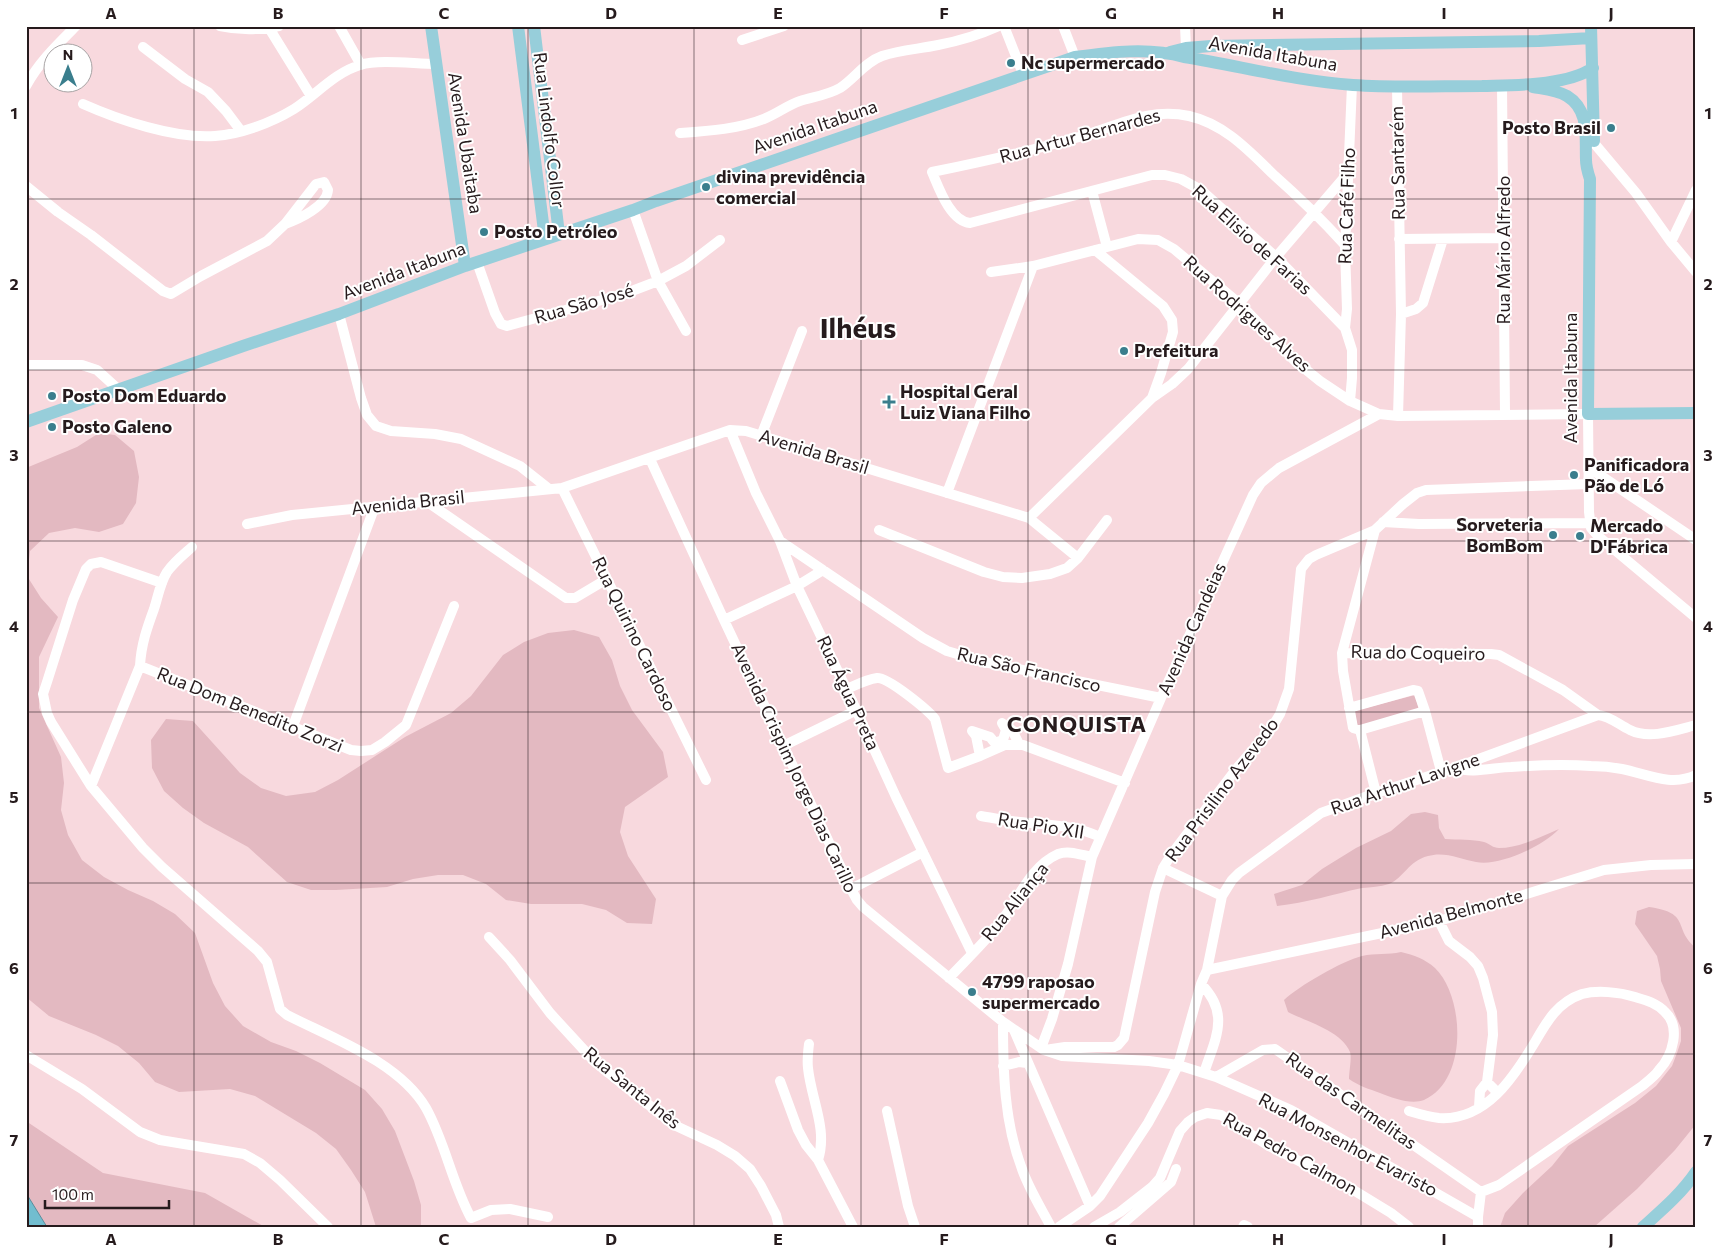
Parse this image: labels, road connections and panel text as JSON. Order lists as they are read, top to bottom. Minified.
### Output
{"streets":{"main road":["Avenida Itabuna","Rua Lindolfo Collor","Avenida Ubaitaba"],"street":["Rua Artur Bernardes","Rua Santarém","Rua Café Filho","Rua Elisio de Farias","Rua Mário Alfredo","Rua São José","Rua Rodrigues Alves","Avenida Brasil","Avenida Candeias","Rua Quirino Cardoso","Rua do Coqueiro","Rua São Francisco","Rua Água Preta","Rua Dom Benedito Zorzi","Avenida Crispim Jorge Dias Carillo","Rua Arthur Lavigne","Rua Prisilino Azevedo","Rua Pio XII","Rua Aliança","Avenida Belmonte","Rua Santa Inês","Rua das Carmelitas","Rua Monsenhor Evaristo","Rua Pedro Calmon"]},"crossings":[["Avenida Itabuna","Rua Lindolfo Collor"],["Avenida Itabuna","Avenida Ubaitaba"],["Avenida Itabuna","Rua Santarém"],["Avenida Itabuna","Rua Café Filho"],["Avenida Itabuna","Rua Mário Alfredo"],["Avenida Itabuna","Rua São José"],["Avenida Itabuna","Rua Rodrigues Alves"],["Rua Artur Bernardes","Rua Café Filho"],["Rua Artur Bernardes","Rua Elisio de Farias"],["Avenida Ubaitaba","Rua São José"],["Rua Santarém","Rua Mário Alfredo"],["Rua Santarém","Rua Rodrigues Alves"],["Rua Café Filho","Rua Elisio de Farias"],["Rua Mário Alfredo","Rua Rodrigues Alves"],["Rua Rodrigues Alves","Avenida Candeias"],["Avenida Brasil","Rua Quirino Cardoso"],["Avenida Brasil","Rua Água Preta"],["Avenida Brasil","Avenida Crispim Jorge Dias Carillo"],["Avenida Candeias","Rua São Francisco"],["Avenida Candeias","Avenida Crispim Jorge Dias Carillo"],["Avenida Candeias","Rua Prisilino Azevedo"],["Avenida Candeias","Rua Pio XII"],["Avenida Candeias","Rua Aliança"],["Rua do Coqueiro","Rua Arthur Lavigne"],["Rua São Francisco","Rua Água Preta"],["Rua Água Preta","Rua Aliança"],["Avenida Crispim Jorge Dias Carillo","Rua Arthur Lavigne"],["Avenida Crispim Jorge Dias Carillo","Rua Prisilino Azevedo"],["Avenida Crispim Jorge Dias Carillo","Rua Aliança"],["Avenida Crispim Jorge Dias Carillo","Rua Monsenhor Evaristo"],["Rua Arthur Lavigne","Avenida Belmonte"],["Rua Arthur Lavigne","Rua Monsenhor Evaristo"],["Rua das Carmelitas","Rua Monsenhor Evaristo"]],"districts":["Ilhéus","CONQUISTA"],"places":{"other":["Nc supermercado","Posto Brasil","divina previdência comercial","Posto Petróleo","Prefeitura","Posto Dom Eduardo","Posto Galeno","Panificadora Pão de Ló","Sorveteria BomBom","Mercado D'Fábrica","4799 raposao supermercado"],"health":["Hospital Geral Luiz Viana Filho"]},"scale_bar":"100 m","north":"top","grid":{"columns":["A","B","C","D","E","F","G","H","I","J"],"rows":["1","2","3","4","5","6","7"]}}
